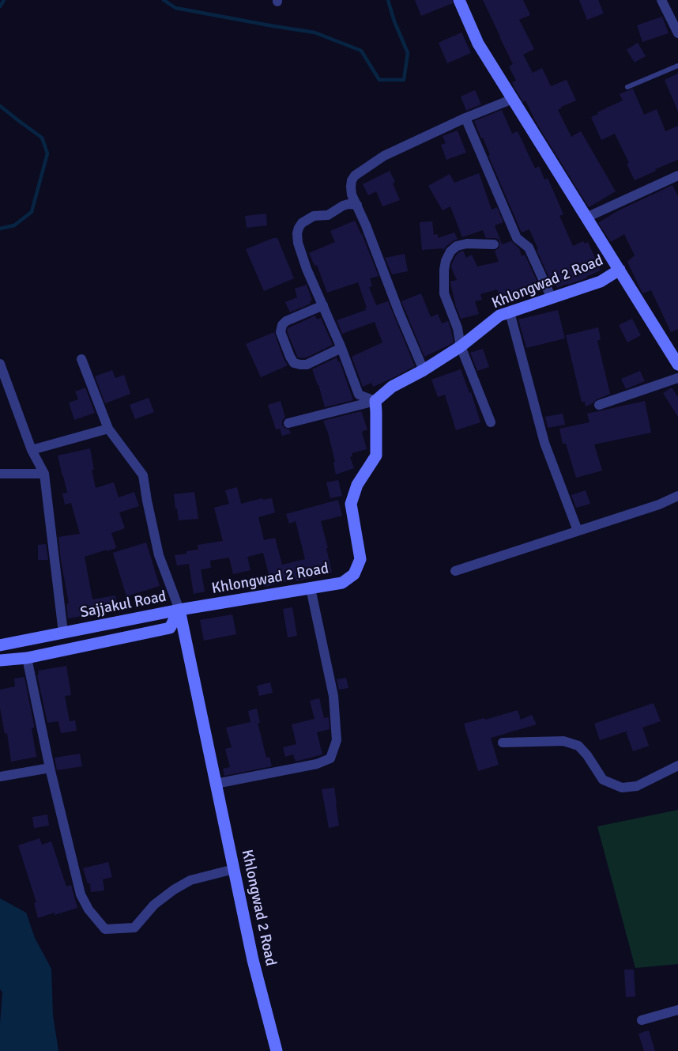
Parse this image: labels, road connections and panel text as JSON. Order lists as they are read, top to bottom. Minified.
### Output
{"streets":{"street":["Khlongwad 2 Road","Sajjakul Road"]},"crossings":[["Khlongwad 2 Road","Sajjakul Road"]]}
